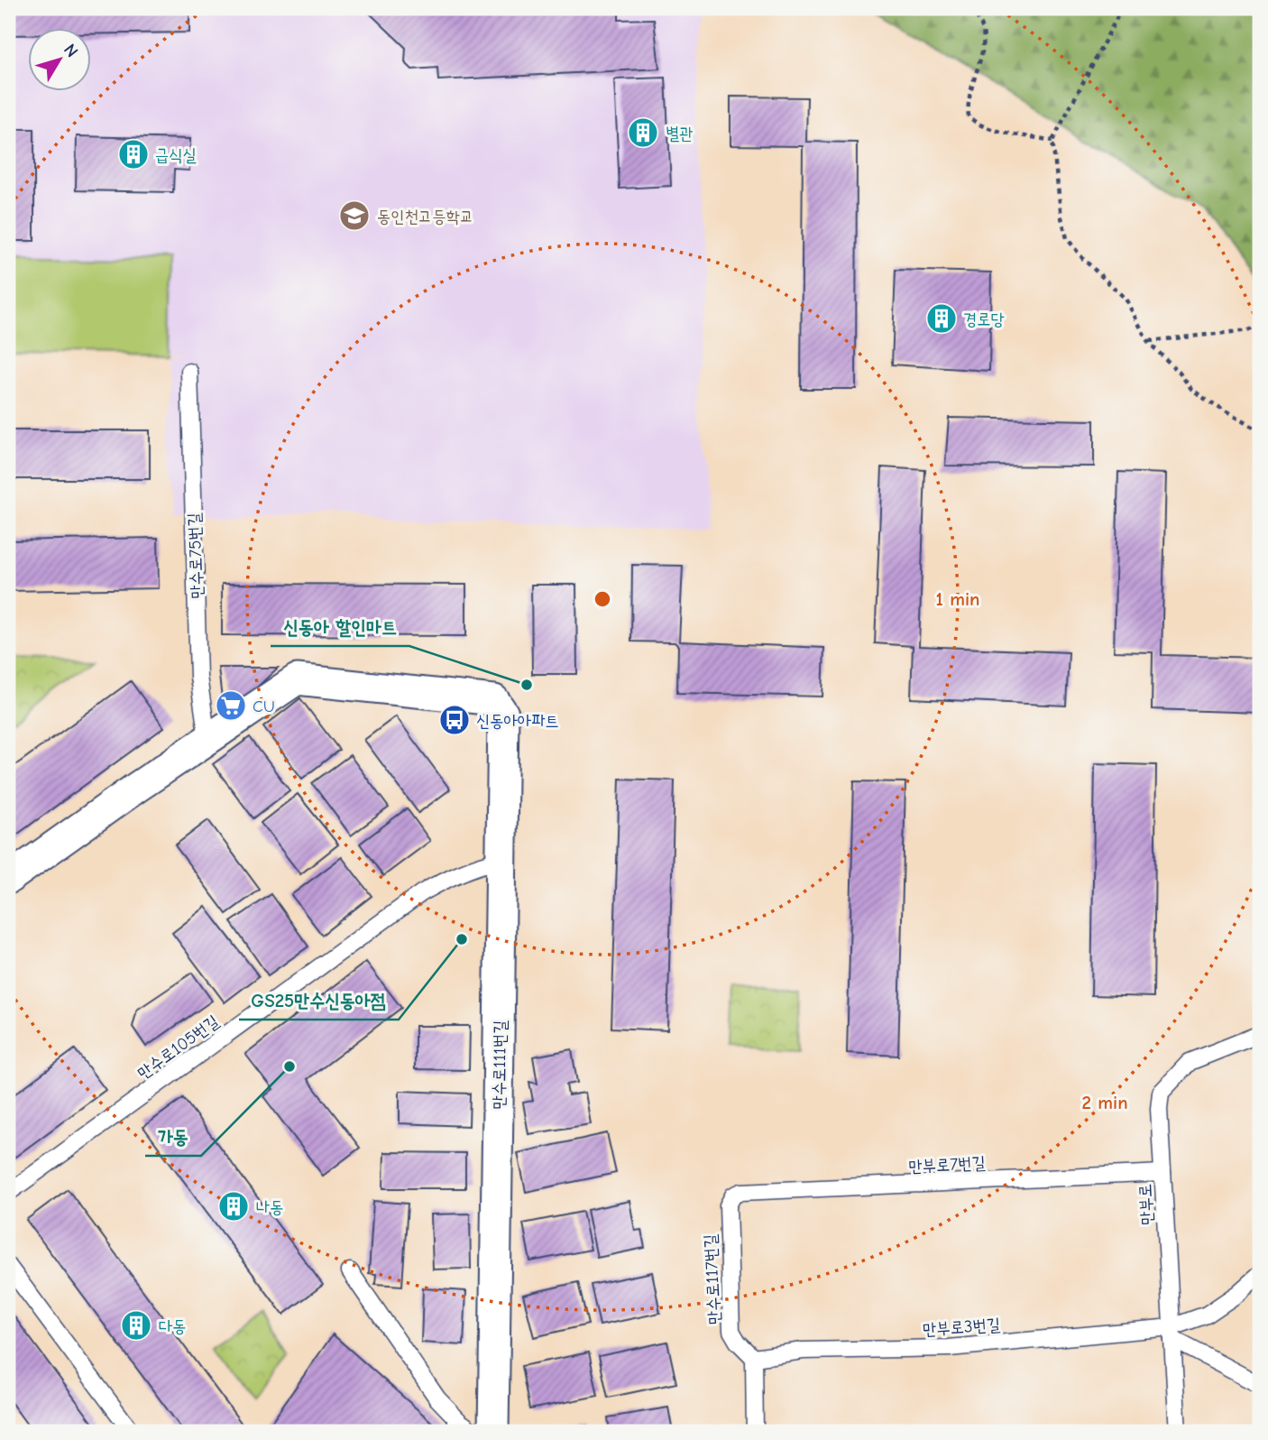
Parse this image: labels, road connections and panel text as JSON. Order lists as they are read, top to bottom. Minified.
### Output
{"streets":{"street":["만수로111번길"],"lane":["만수로75번길","만수로105번길","만부로7번길","만부로","만수로117번길","만부로3번길"]},"crossings":[["만수로75번길","만수로111번길"],["만수로105번길","만수로111번길"],["만부로7번길","만부로"],["만부로7번길","만수로117번길"],["만부로","만부로3번길"],["만수로117번길","만부로3번길"]],"places":{"building":["별관","급식실","경로당","나동","다동"],"school or university":["동인천고등학교"],"other":["신동아 할인마트","GS25만수신동아점","가동"],"supermarket":["CU"],"bus stop":["신동아아파트"]},"north":"top right","rings":["1 min","2 min"]}
